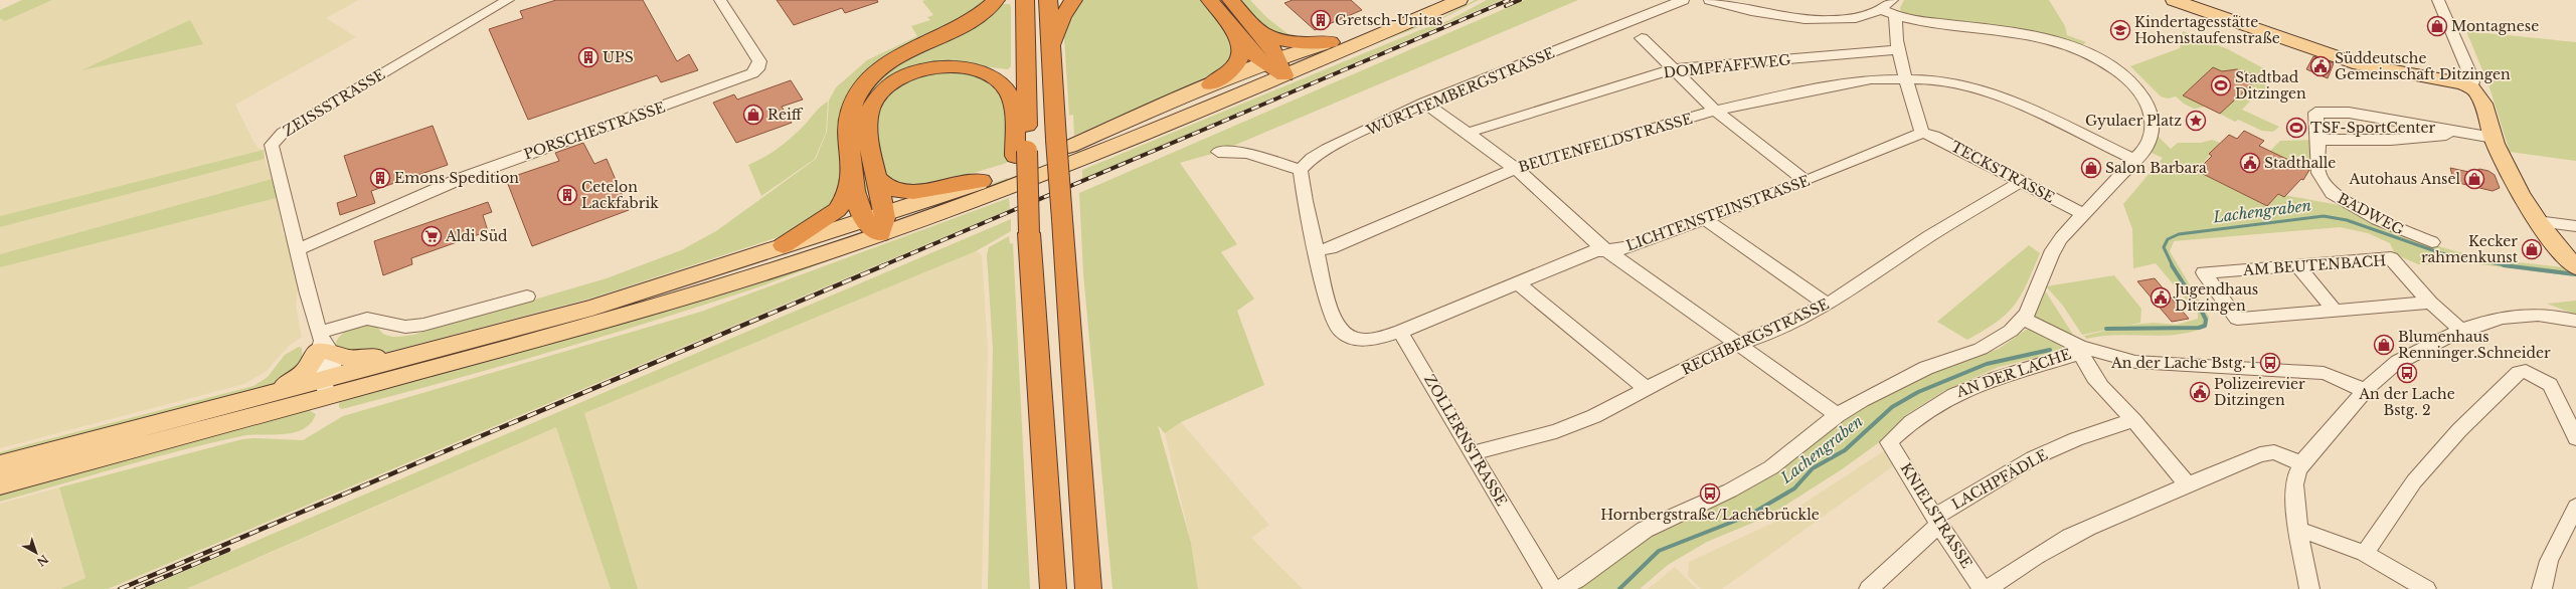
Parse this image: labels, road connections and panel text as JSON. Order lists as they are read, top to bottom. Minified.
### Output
{"streets":{"street":["DOMPFAFFWEG","WÜRTTEMBERGSTRASSE","ZEISSSTRASSE","PORSCHESTRASSE","BEUTENFELDSTRASSE","TECKSTRASSE","LICHTENSTEINSTRASSE","BADWEG","AM BEUTENBACH","RECHBERGSTRASSE","AN DER LACHE","ZOLLERNSTRASSE","LACHPFÄDLE","KNIELSTRASSE"]},"crossings":[["ZEISSSTRASSE","PORSCHESTRASSE"],["TECKSTRASSE","LICHTENSTEINSTRASSE"],["TECKSTRASSE","RECHBERGSTRASSE"],["LICHTENSTEINSTRASSE","ZOLLERNSTRASSE"],["RECHBERGSTRASSE","ZOLLERNSTRASSE"],["AN DER LACHE","KNIELSTRASSE"],["LACHPFÄDLE","KNIELSTRASSE"]],"water":["Lachengraben"],"places":{"building":["Gretsch-Unitas","UPS","Emons Spedition","Cetelon Lackfabrik"],"shop":["Montagnese","Reiff","Salon Barbara","Autohaus Ansel","Kecker rahmenkunst","Blumenhaus Renninger.Schneider"],"school or university":["Kindertagesstätte Hohenstaufenstraße"],"public building":["Süddeutsche Gemeinschaft Ditzingen","Stadthalle","Jugendhaus Ditzingen","Polizeirevier Ditzingen"],"sports":["Stadtbad Ditzingen","TSF-SportCenter"],"place":["Gyulaer Platz"],"supermarket":["Aldi Süd"],"bus stop":["An der Lache Bstg. 1","An der Lache Bstg. 2","Hornbergstraße/Lachebrückle"]},"north":"bottom right"}
